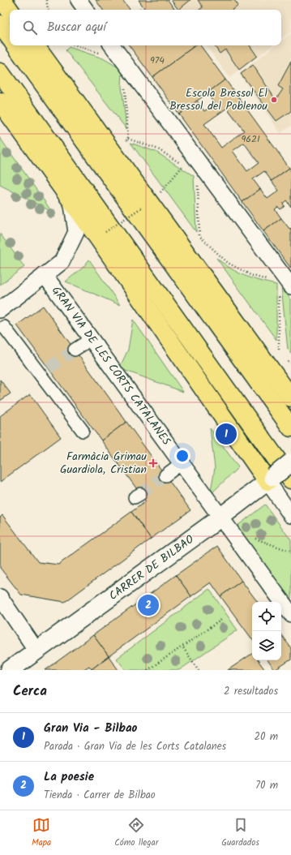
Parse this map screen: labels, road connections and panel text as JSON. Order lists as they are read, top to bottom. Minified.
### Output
{"streets":{"main road":["CARRER DE BILBAO"],"street":["GRAN VIA DE LES CORTS CATALANES"]},"crossings":[["GRAN VIA DE LES CORTS CATALANES","CARRER DE BILBAO"]],"places":{"other":["Escola Bressol El Bressol del Poblenou"],"health":["Farmàcia Grimau Guardiola, Cristian"]},"house_numbers":["974","962I"],"page":{"search":"Buscar aquí","pins":["1","2"],"heading":["Cerca","2 resultados"],"list":[{"mark":"1","name":"Gran Via - Bilbao","note":"Parada · Gran Via de les Corts Catalanes","value":"20 m"},{"mark":"2","name":"La poesie","note":"Tienda · Carrer de Bilbao","value":"70 m"}],"nav":["Mapa","Cómo llegar","Guardados"]}}
